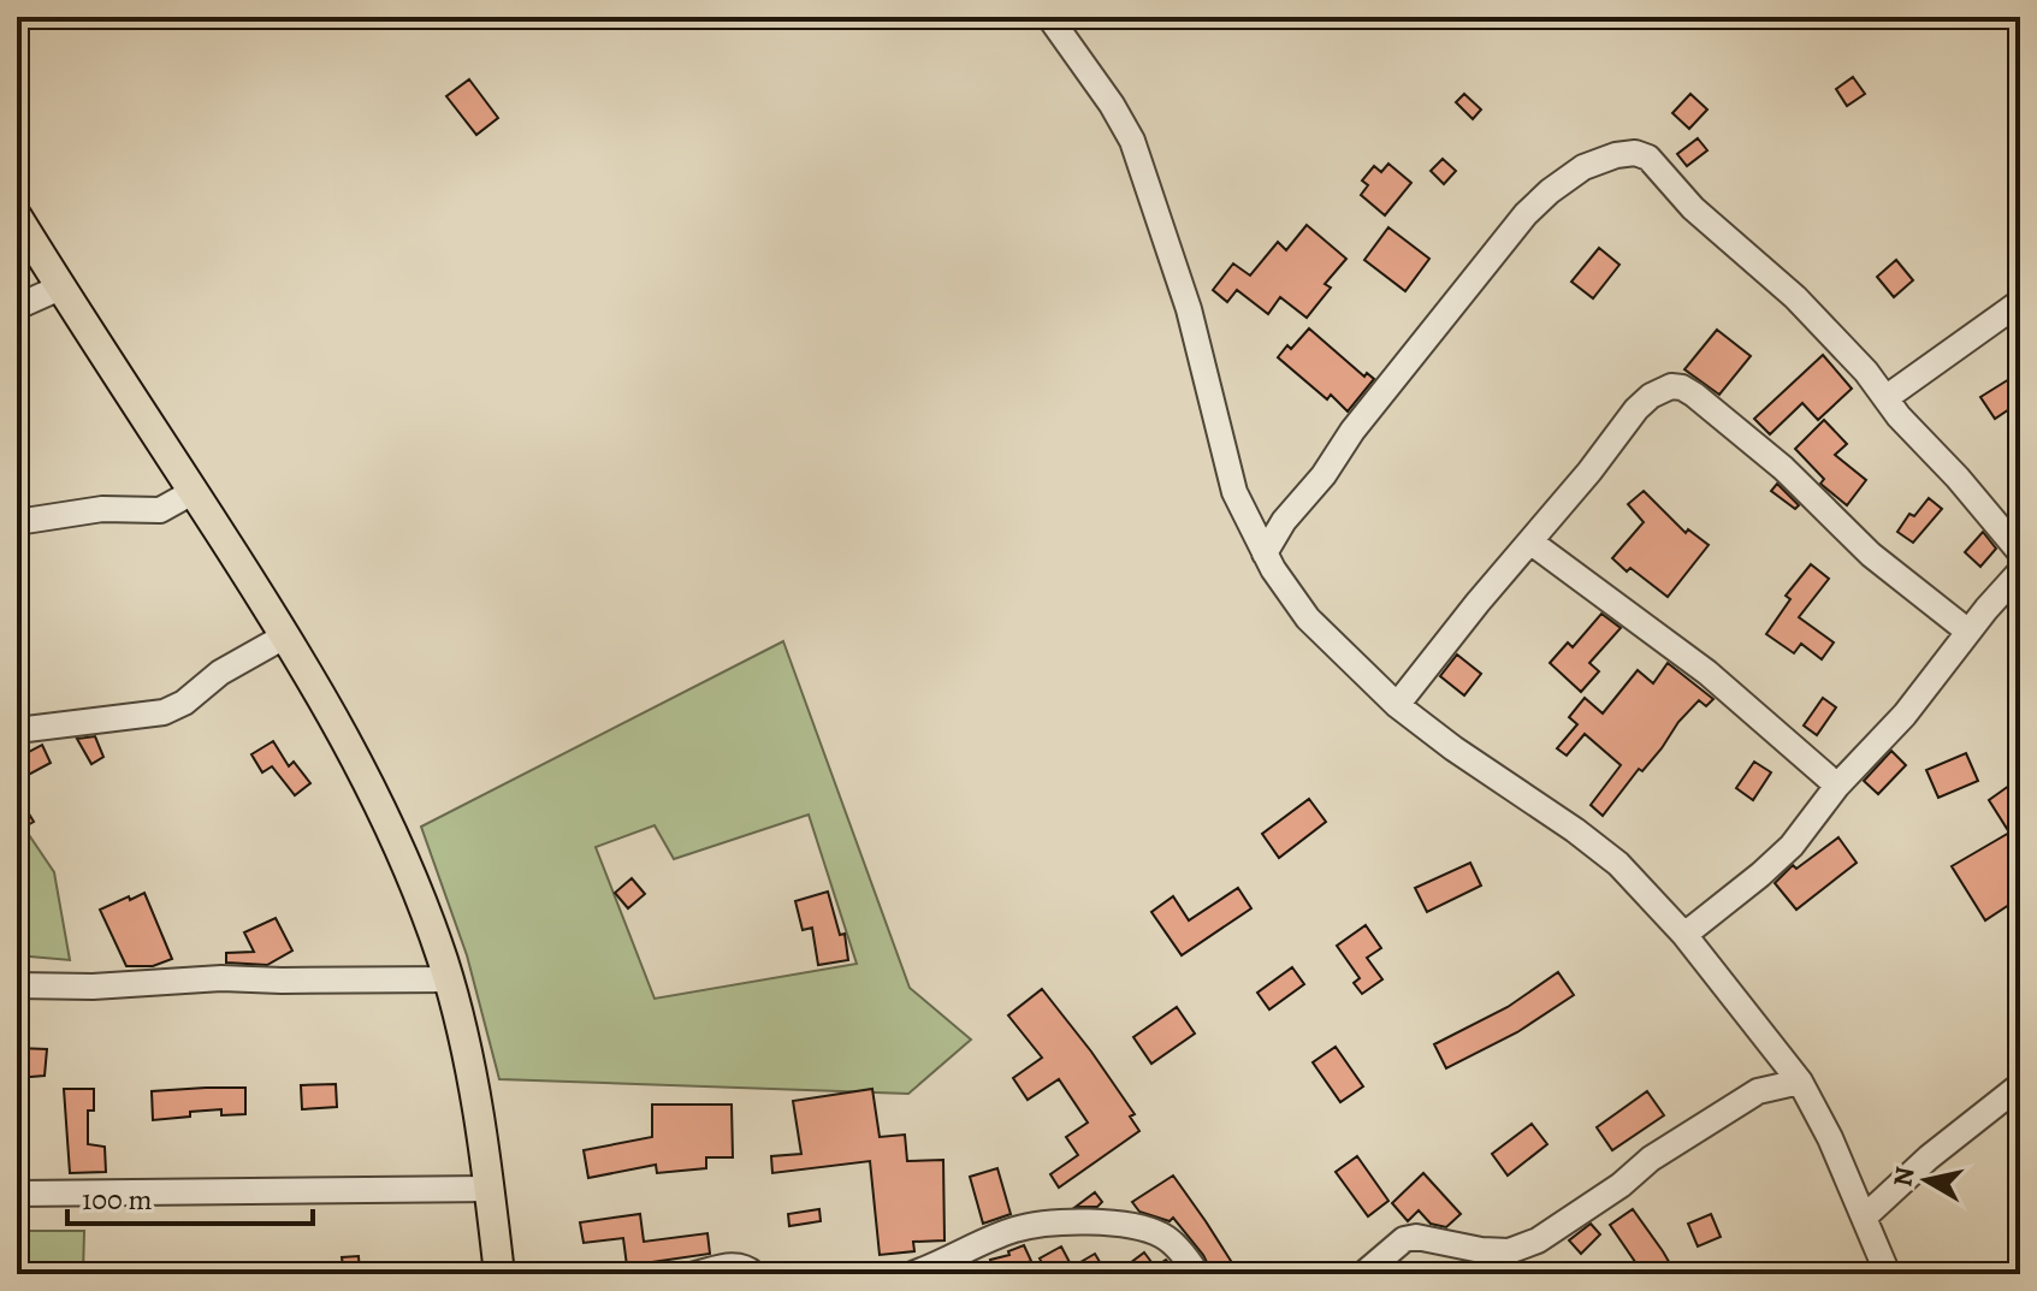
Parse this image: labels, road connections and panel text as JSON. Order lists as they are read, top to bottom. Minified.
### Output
{"scale_bar":"100 m","north":"left"}
